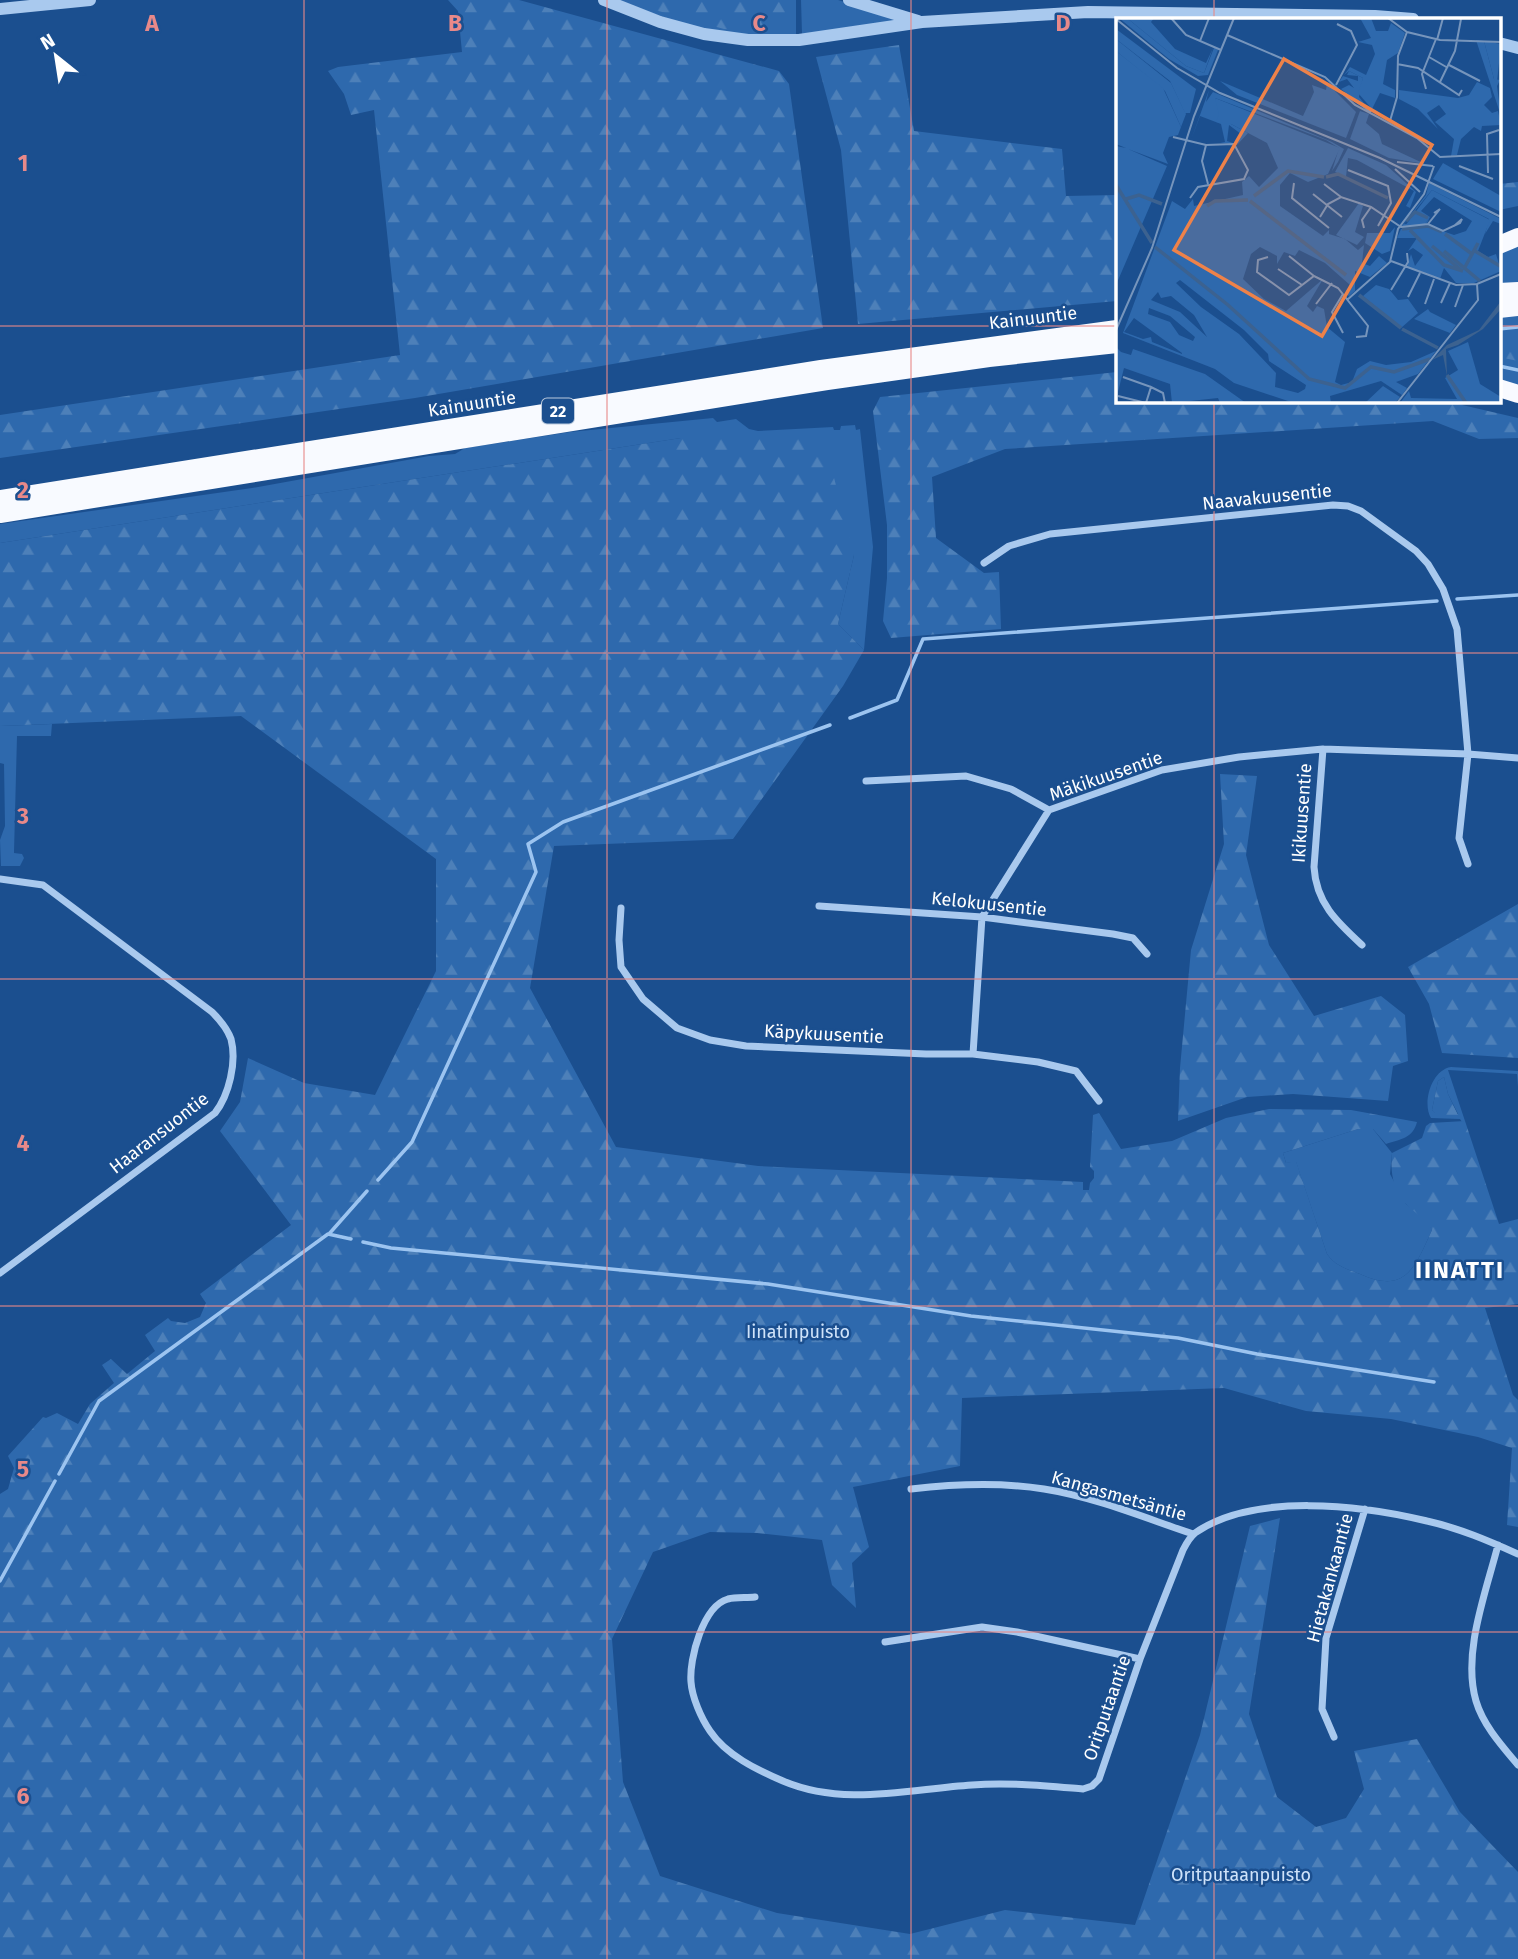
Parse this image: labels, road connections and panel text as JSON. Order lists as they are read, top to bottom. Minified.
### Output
{"streets":{"highway":["Kainuuntie","22"],"street":["Naavakuusentie","Mäkikuusentie","Ikikuusentie","Kelokuusentie","Käpykuusentie","Haaransuontie","Kangasmetsäntie","Hietakankaantie","Oritputaantie"]},"crossings":[["Naavakuusentie","Mäkikuusentie"],["Mäkikuusentie","Ikikuusentie"],["Mäkikuusentie","Kelokuusentie"],["Mäkikuusentie","Käpykuusentie"],["Kangasmetsäntie","Oritputaantie"]],"districts":["IINATTI"],"parks":["Iinatinpuisto","Oritputaanpuisto"],"north":"top left","grid":{"columns":["A","B","C","D"],"rows":["1","2","3","4","5","6"]}}
